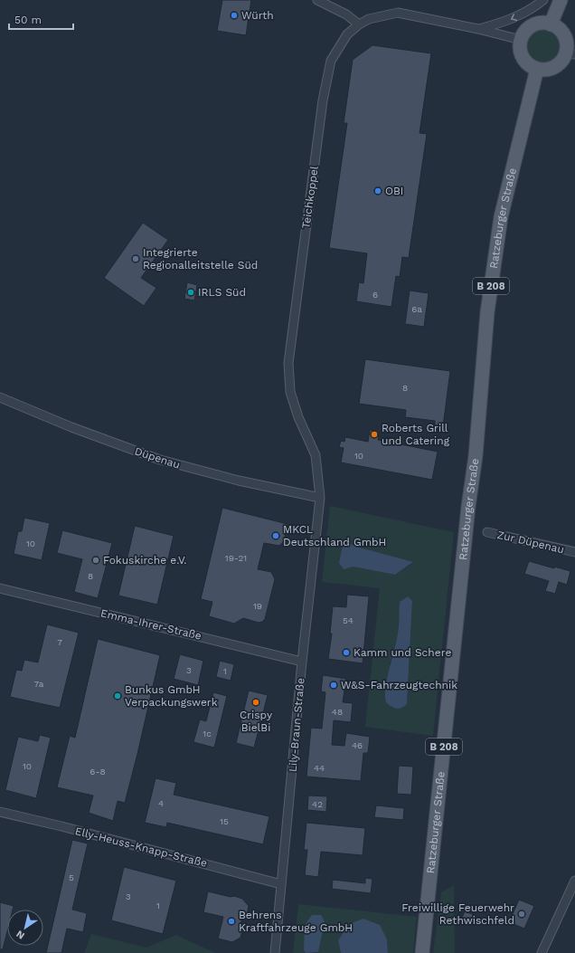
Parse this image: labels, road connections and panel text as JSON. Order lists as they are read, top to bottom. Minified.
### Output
{"streets":{"main road":["Ratzeburger Straße","B 208"],"street":["Teichkoppel","Düpenau","Zur Düpenau","Emma-Ihrer-Straße","Lily-Braun-Straße","Elly-Heuss-Knapp-Straße"]},"crossings":[["Teichkoppel","Ratzeburger Straße"],["Teichkoppel","Düpenau"],["Teichkoppel","Lily-Braun-Straße"],["Düpenau","Lily-Braun-Straße"],["Emma-Ihrer-Straße","Lily-Braun-Straße"],["Lily-Braun-Straße","Elly-Heuss-Knapp-Straße"]],"places":["Würth","OBI","Integrierte Regionalleitstelle Süd","IRLS Süd","Roberts Grill und Catering","MKCL Deutschland GmbH","Fokuskirche e.V.","Kamm und Schere","W&S-Fahrzeugtechnik","Bunkus GmbH Verpackungswerk","Crispy BielBi","Freiwillige Feuerwehr Rethwischfeld","Behrens Kraftfahrzeuge GmbH"],"house_numbers":["6","6a","8","10","10","19-21","8","19","54","7","3","1","7a","48","1c","46","10","44","6-8","4","42","15","5","3","1"],"scale_bar":"50 m","north":"bottom left"}
